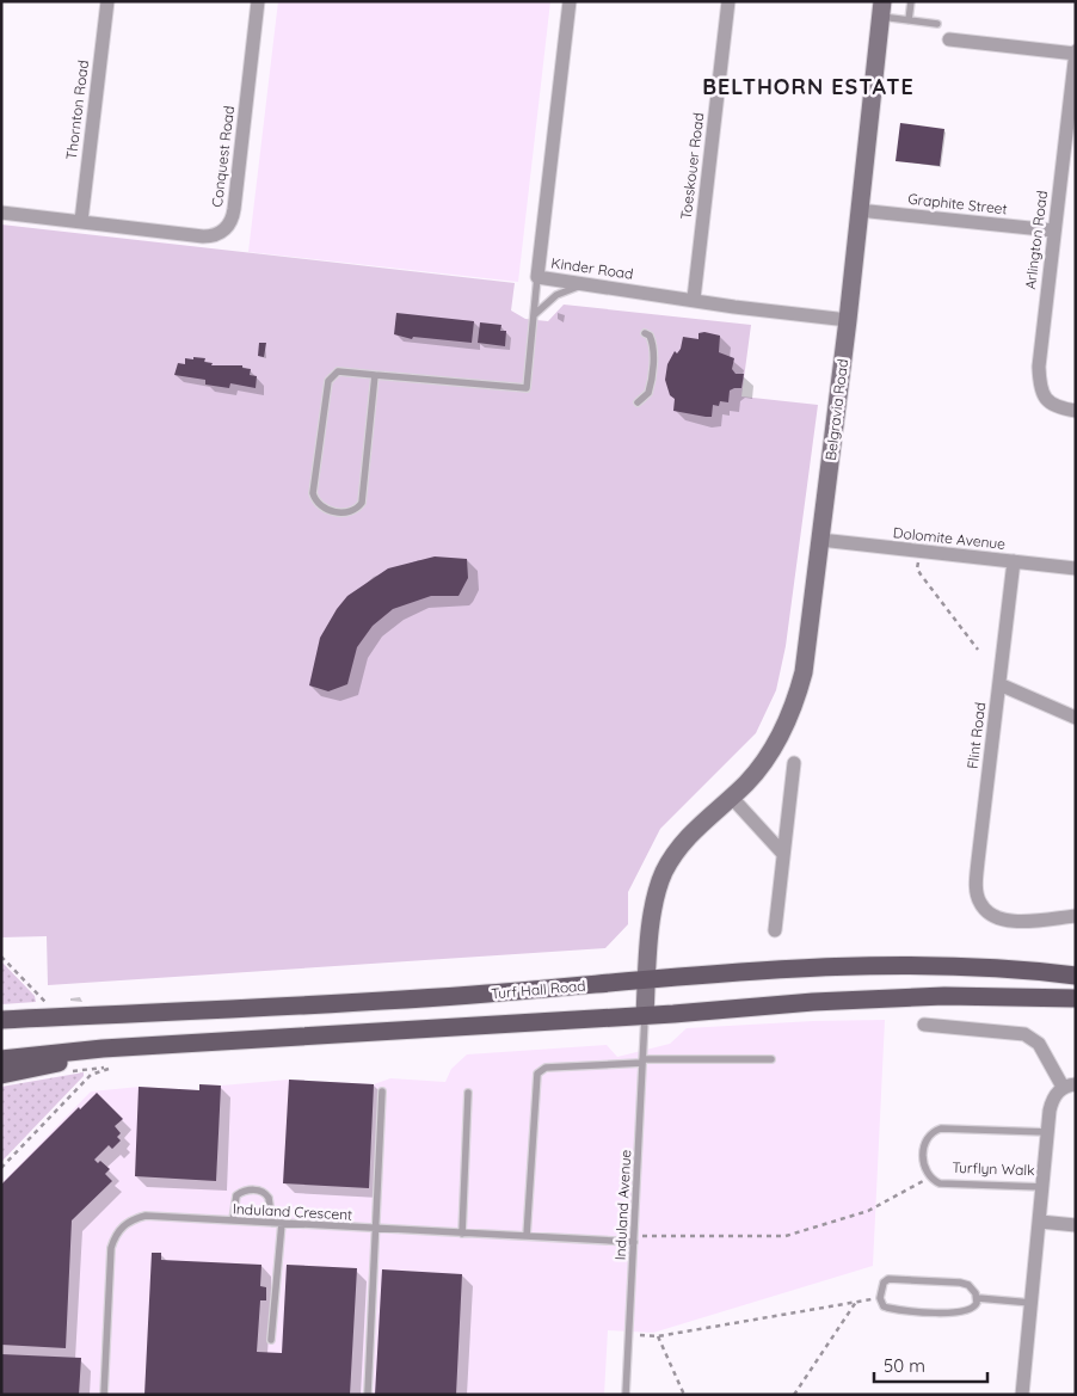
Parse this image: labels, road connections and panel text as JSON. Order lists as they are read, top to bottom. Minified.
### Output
{"streets":{"main road":["Turf Hall Road"],"street":["Thornton Road","Conquest Road","Toeskouer Road","Graphite Street","Arlington Road","Kinder Road","Belgravia Road","Dolomite Avenue","Flint Road","Turflyn Walk"],"lane":["Induland Avenue","Induland Crescent"]},"crossings":[["Thornton Road","Conquest Road"],["Toeskouer Road","Kinder Road"],["Graphite Street","Arlington Road"],["Graphite Street","Belgravia Road"],["Kinder Road","Belgravia Road"],["Belgravia Road","Dolomite Avenue"],["Belgravia Road","Turf Hall Road"],["Belgravia Road","Induland Avenue"],["Dolomite Avenue","Flint Road"],["Turf Hall Road","Induland Avenue"],["Induland Avenue","Induland Crescent"]],"districts":["BELTHORN ESTATE"],"scale_bar":"50 m"}
